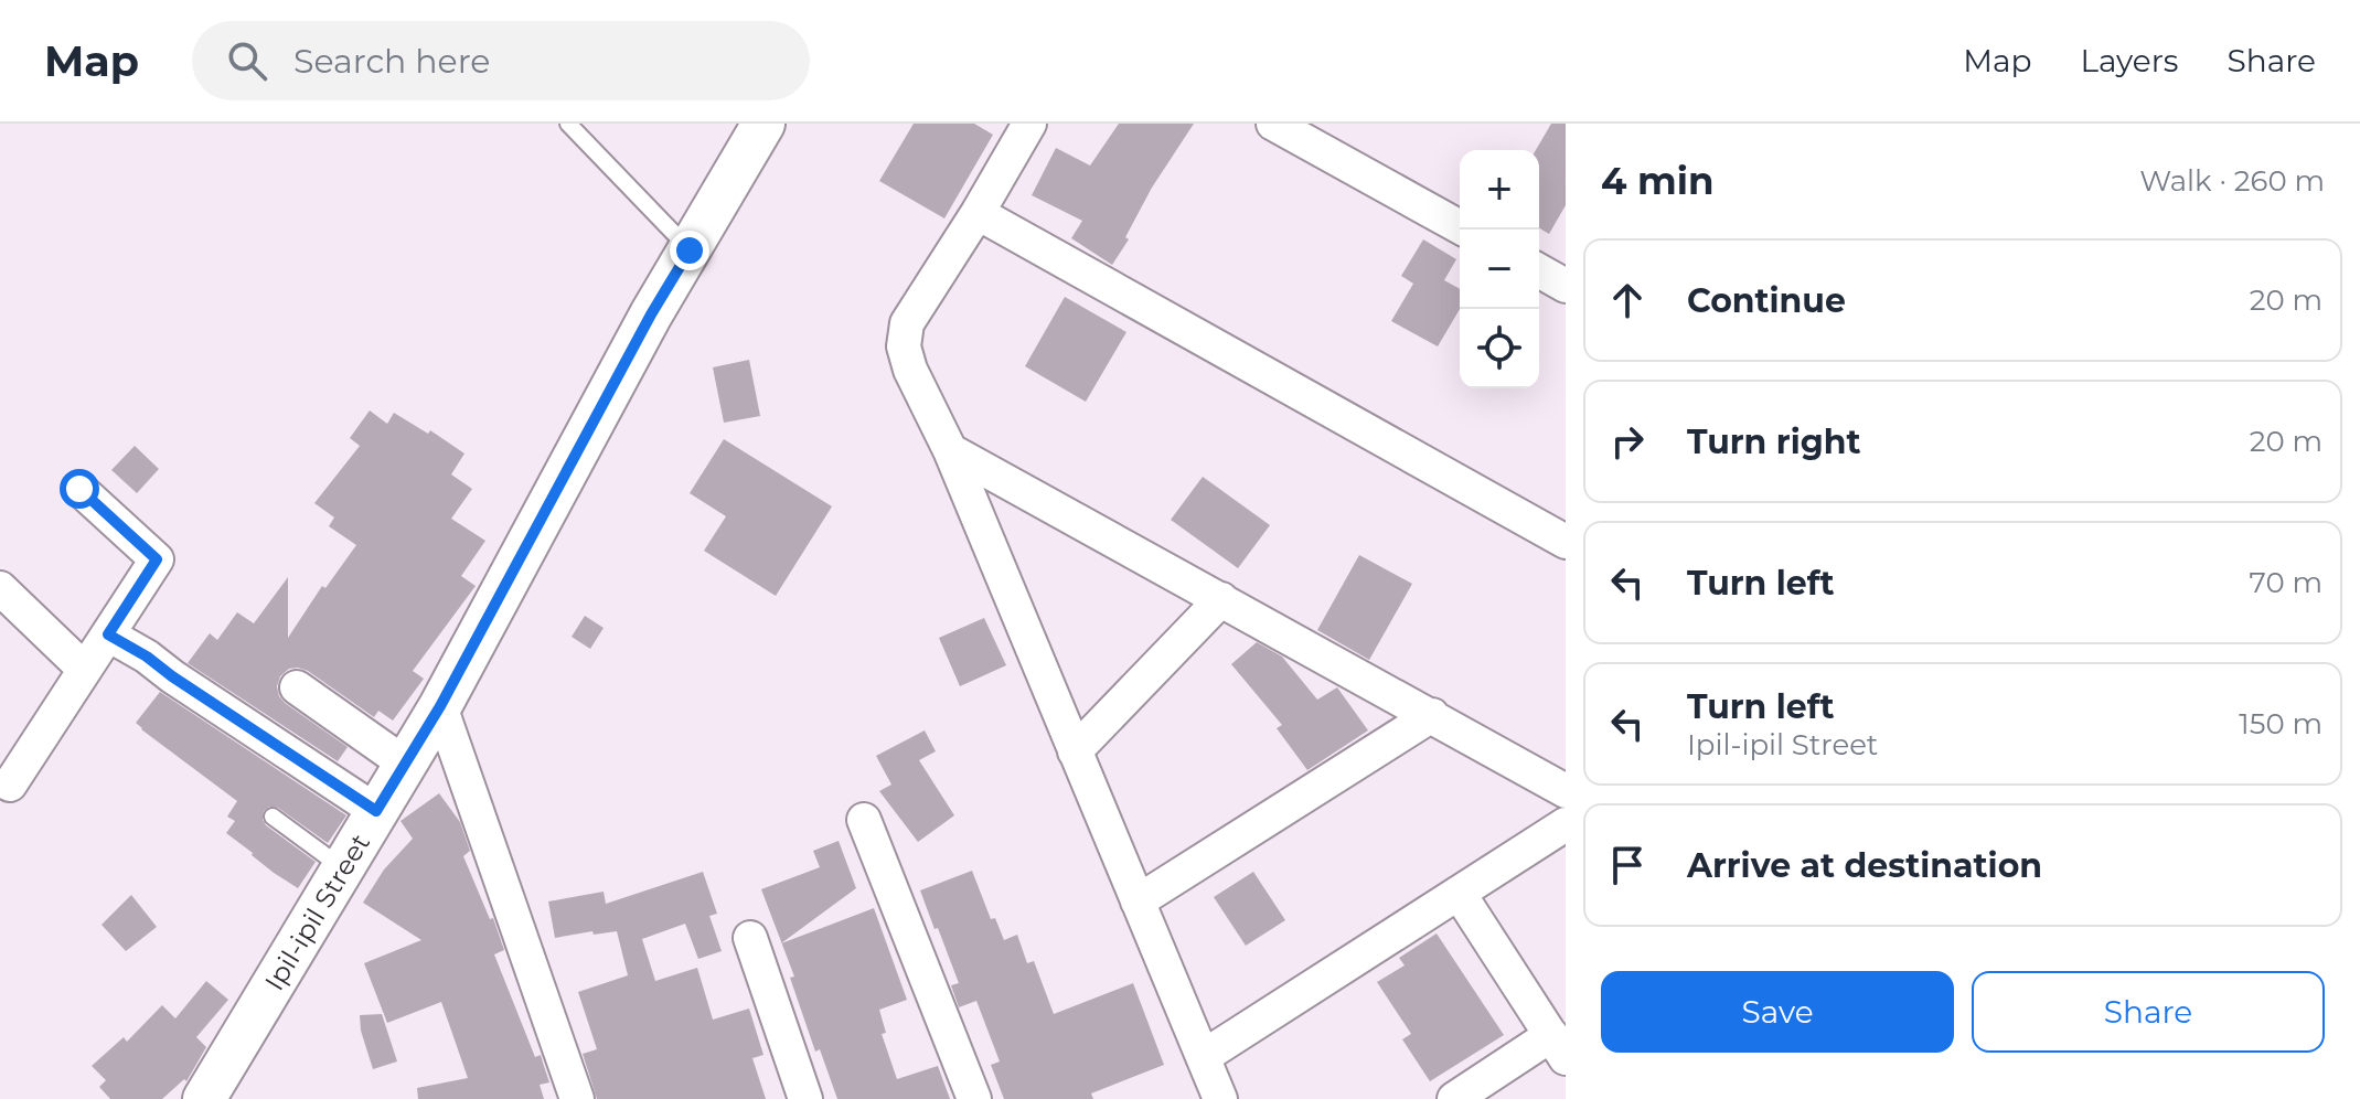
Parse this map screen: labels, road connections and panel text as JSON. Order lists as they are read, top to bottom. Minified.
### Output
{"streets":{"street":["Ipil-ipil Street"]},"page":{"header":"Map","search":"Search here","nav":["Map","Layers","Share"],"heading":["4 min","Walk · 260 m"],"map_buttons":["+","−"],"list":[["Continue","20 m"],["Turn right","20 m"],["Turn left","70 m"],["Turn left","Ipil-ipil Street","150 m"],"Arrive at destination"],"buttons":["Save","Share"]}}
